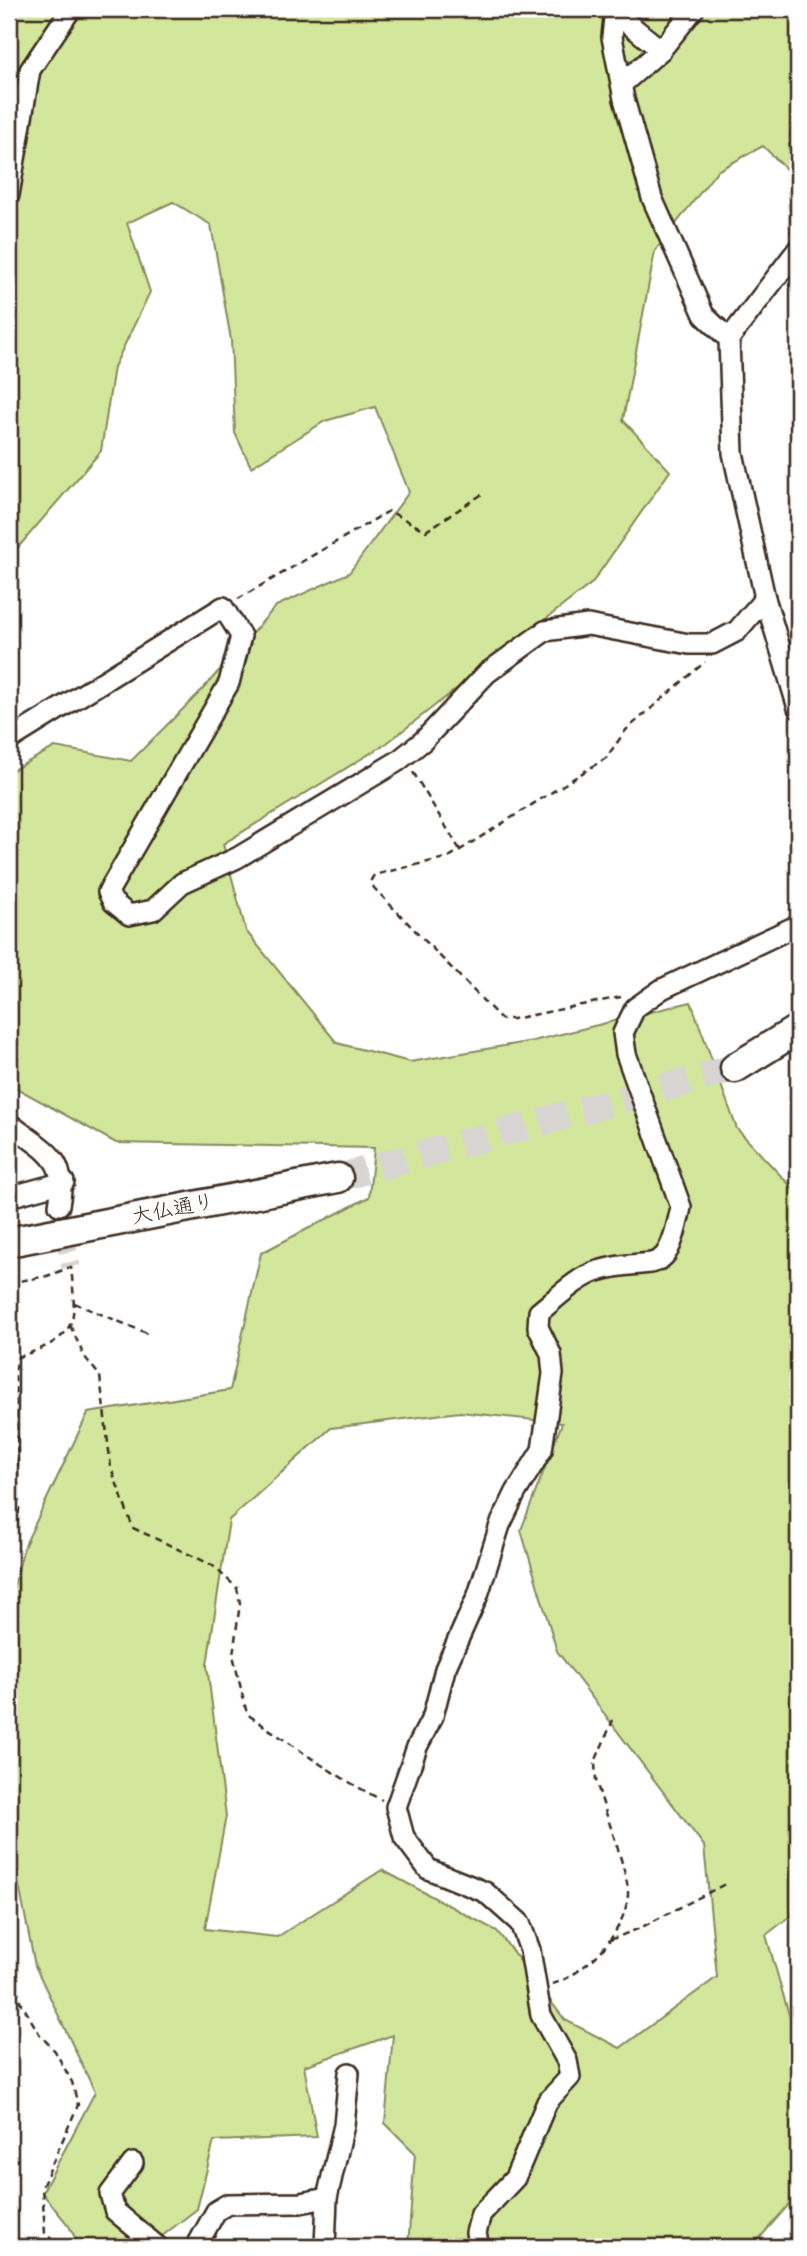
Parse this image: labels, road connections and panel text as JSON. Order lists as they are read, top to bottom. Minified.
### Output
{"streets":{"street":["大仏通り"]}}
